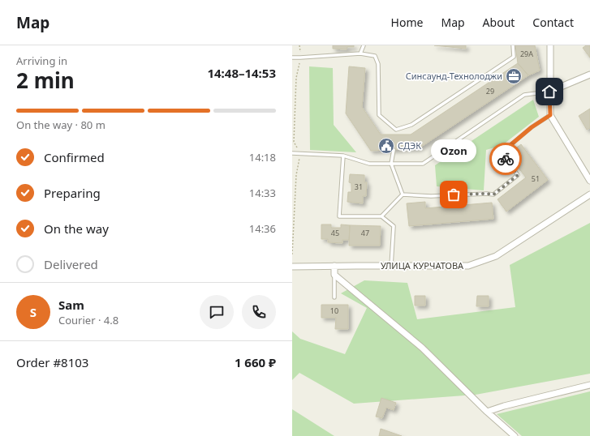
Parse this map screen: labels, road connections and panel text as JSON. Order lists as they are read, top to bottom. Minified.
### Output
{"streets":{"street":["УЛИЦА КУРЧАТОВА"]},"places":{"office":["Синсаунд-Технолоджи"],"public building":["СДЭК"],"other":["Ozon"]},"house_numbers":["29А","29","51","31","45","47","10"],"page":{"header":"Map","nav":["Home","Map","About","Contact"],"heading":["2 min","Arriving in","14:48–14:53"],"panel":["Sam","Courier · 4.8","Order #8103","1 660 ₽"],"bar":"On the way · 80 m","list":[["Confirmed","14:18"],["Preparing","14:33"],["On the way","14:36"],"Delivered"],"bubble":"Ozon","round":"S"}}
